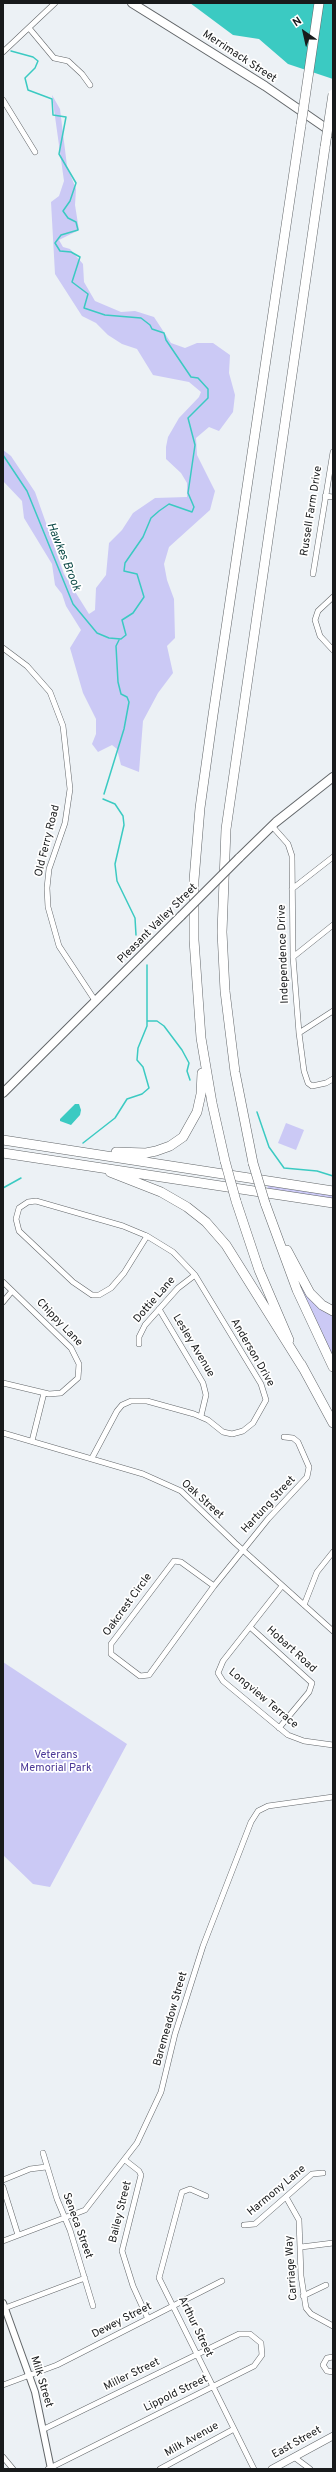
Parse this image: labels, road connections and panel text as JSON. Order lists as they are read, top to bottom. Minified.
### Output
{"streets":{"main road":["Merrimack Street","Pleasant Valley Street","East Street"],"street":["Russell Farm Drive","Old Ferry Road","Independence Drive","Dottie Lane","Chippy Lane","Lesley Avenue","Anderson Drive","Oak Street","Hartung Street","Oakcrest Circle","Hobart Road","Longview Terrace","Baremeadow Street","Harmony Lane","Bailey Street","Seneca Street","Carriage Way","Dewey Street","Arthur Street","Miller Street","Milk Street","Lippold Street","Milk Avenue"]},"crossings":[["Old Ferry Road","Pleasant Valley Street"],["Pleasant Valley Street","Independence Drive"],["Dottie Lane","Lesley Avenue"],["Dottie Lane","Anderson Drive"],["Lesley Avenue","Anderson Drive"],["Anderson Drive","Oak Street"],["Oak Street","Hartung Street"],["Oak Street","Oakcrest Circle"],["Oak Street","Longview Terrace"],["Hartung Street","Oakcrest Circle"],["Hobart Road","Longview Terrace"],["Baremeadow Street","Bailey Street"],["Baremeadow Street","Seneca Street"],["Harmony Lane","Carriage Way"],["Bailey Street","Dewey Street"],["Dewey Street","Arthur Street"],["Dewey Street","Milk Street"],["Arthur Street","Miller Street"],["Arthur Street","Lippold Street"],["Arthur Street","Milk Avenue"],["Miller Street","Milk Street"],["Miller Street","Lippold Street"],["Milk Street","Lippold Street"]],"water":["Hawkes Brook"],"parks":["Veterans Memorial Park"],"north":"top left"}
